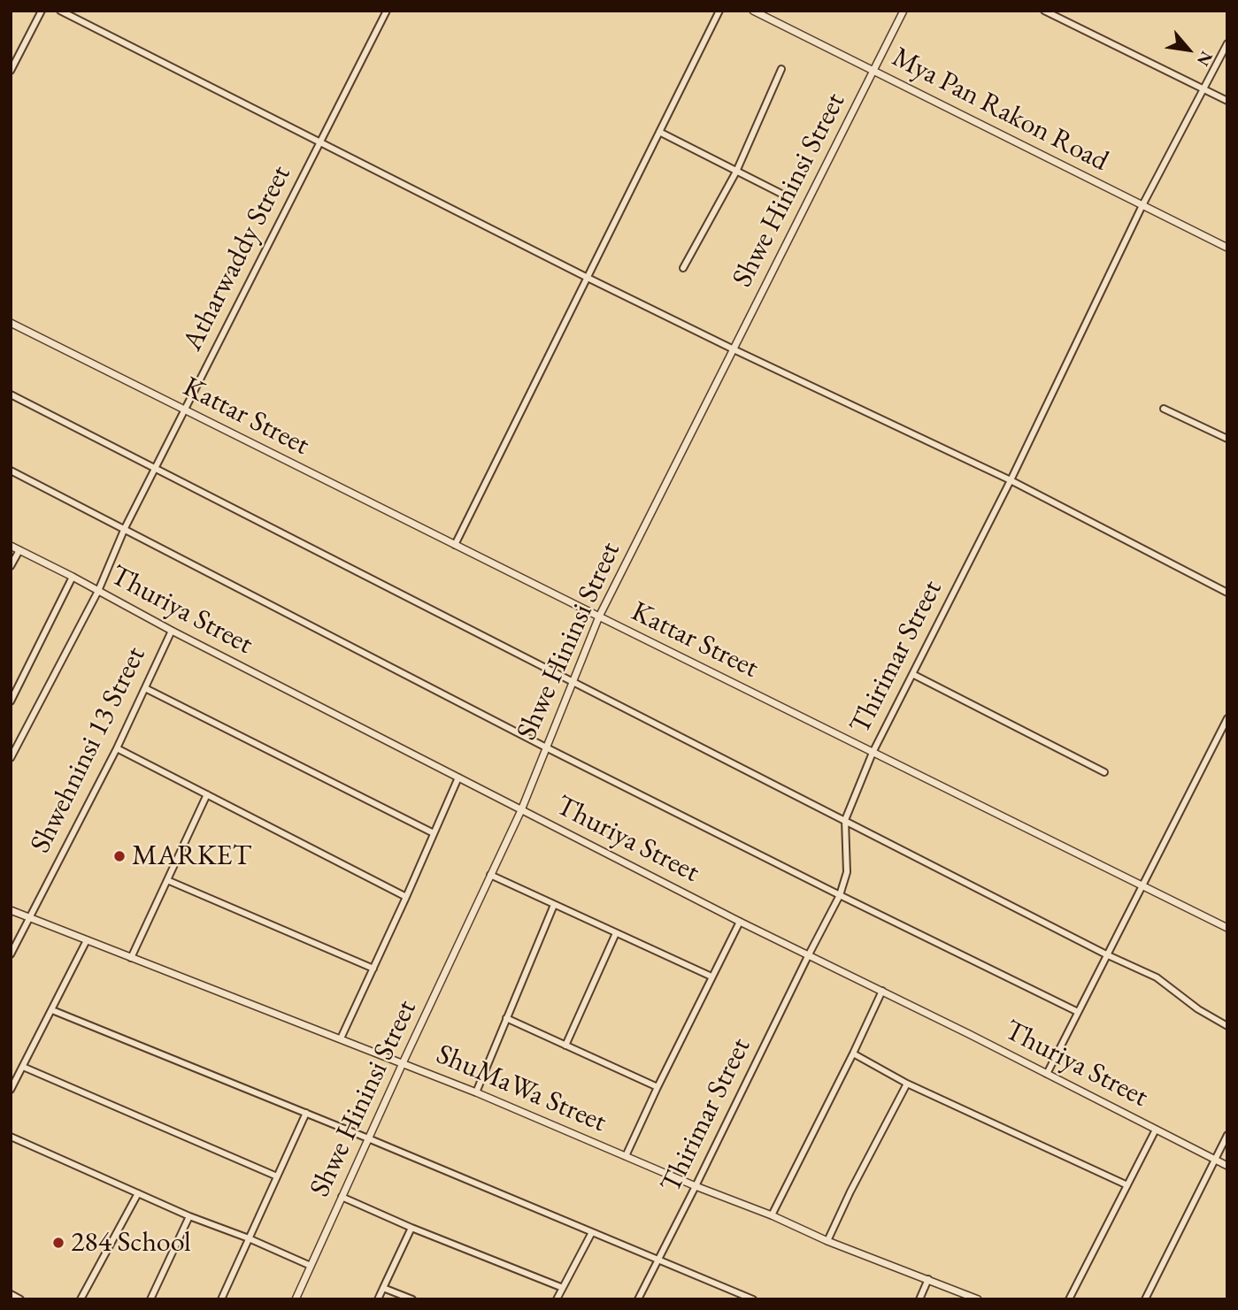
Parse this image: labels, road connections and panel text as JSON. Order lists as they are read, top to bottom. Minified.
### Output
{"streets":{"street":["Mya Pan Rakon Road","Shwe Hininsi Street","Atharwaddy Street","Kattar Street","Thuriya Street","Thirimar Street","Shwehninsi 13 Street","ShuMaWa Street"]},"crossings":[["Mya Pan Rakon Road","Shwe Hininsi Street"],["Mya Pan Rakon Road","Thirimar Street"],["Shwe Hininsi Street","Kattar Street"],["Shwe Hininsi Street","Thuriya Street"],["Shwe Hininsi Street","ShuMaWa Street"],["Atharwaddy Street","Kattar Street"],["Atharwaddy Street","Thuriya Street"],["Kattar Street","Thirimar Street"],["Thuriya Street","Thirimar Street"],["Thuriya Street","Shwehninsi 13 Street"],["Thirimar Street","ShuMaWa Street"],["Shwehninsi 13 Street","ShuMaWa Street"]],"places":["MARKET","284 School"],"north":"bottom right"}
